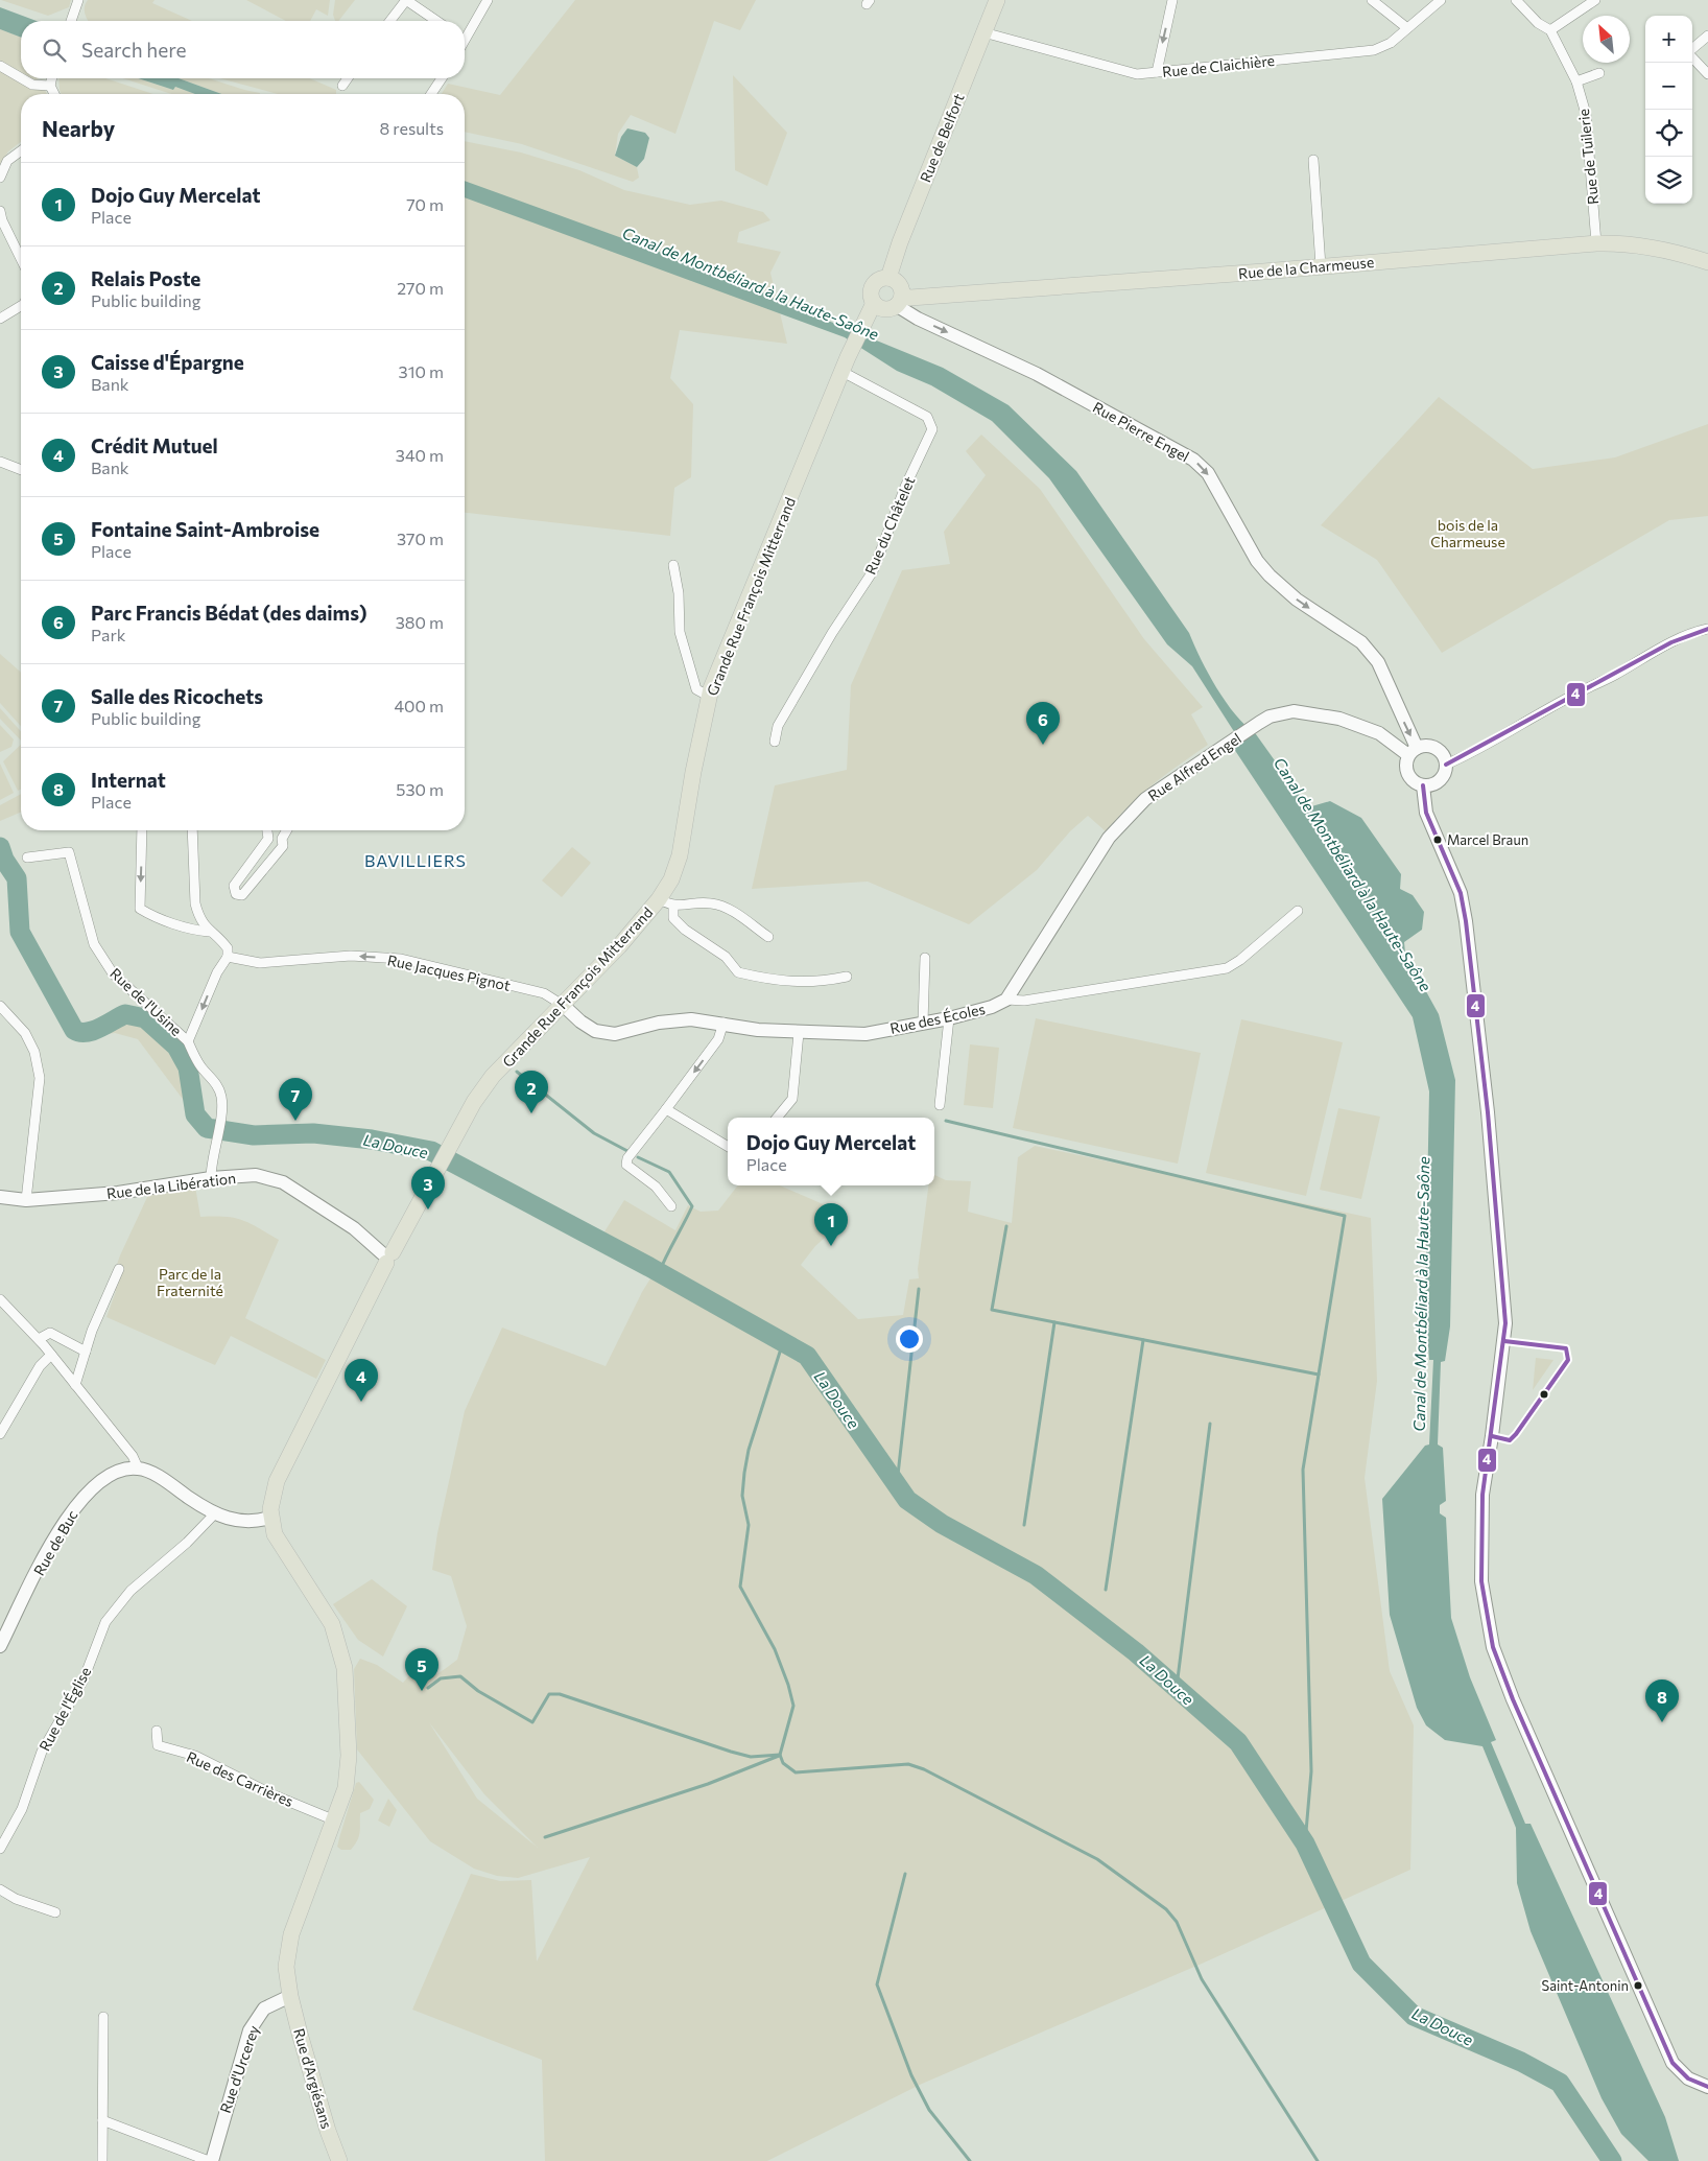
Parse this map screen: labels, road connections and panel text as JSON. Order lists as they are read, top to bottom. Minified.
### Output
{"streets":{"main road":["Rue de Belfort","Rue de la Charmeuse","Grande Rue François Mitterrand","Rue d'Argiésans"],"street":["Rue de Claichière","Rue de Tuilerie","Rue Pierre Engel","Rue du Châtelet","Rue Alfred Engel","Rue Jacques Pignot","Rue de l'Usine","Rue des Écoles","Rue de la Libération","Rue de Buc","Rue de l'Église","Rue des Carrières","Rue d'Urcerey"]},"crossings":[["Rue de Claichière","Rue de Belfort"],["Rue de Belfort","Rue de la Charmeuse"],["Rue de Belfort","Rue Pierre Engel"],["Rue de Belfort","Grande Rue François Mitterrand"],["Rue de Tuilerie","Rue de la Charmeuse"],["Rue de la Charmeuse","Rue Pierre Engel"],["Rue de la Charmeuse","Grande Rue François Mitterrand"],["Rue Pierre Engel","Grande Rue François Mitterrand"],["Rue Pierre Engel","Rue Alfred Engel"],["Rue du Châtelet","Grande Rue François Mitterrand"],["Grande Rue François Mitterrand","Rue Jacques Pignot"],["Grande Rue François Mitterrand","Rue des Écoles"],["Grande Rue François Mitterrand","Rue de la Libération"],["Rue Alfred Engel","Rue des Écoles"],["Rue Jacques Pignot","Rue des Écoles"],["Rue d'Urcerey","Rue d'Argiésans"]],"one_way":["Rue Pierre Engel","Rue Jacques Pignot"],"districts":["BAVILLIERS"],"water":["Canal de Montbéliard à la Haute-Saône","La Douce"],"parks":["bois de la Charmeuse","Parc de la Fraternité"],"places":["Marcel Braun","Saint-Antonin"],"lines":["transit line 4"],"north":"top left","page":{"map_buttons":["+","−"],"search":"Search here","heading":["Nearby","8 results"],"list":[{"mark":"1","name":"Dojo Guy Mercelat","note":"Place","value":"70 m"},{"mark":"2","name":"Relais Poste","note":"Public building","value":"270 m"},{"mark":"3","name":"Caisse d'Épargne","note":"Bank","value":"310 m"},{"mark":"4","name":"Crédit Mutuel","note":"Bank","value":"340 m"},{"mark":"5","name":"Fontaine Saint-Ambroise","note":"Place","value":"370 m"},{"mark":"6","name":"Parc Francis Bédat (des daims)","note":"Park","value":"380 m"},{"mark":"7","name":"Salle des Ricochets","note":"Public building","value":"400 m"},{"mark":"8","name":"Internat","note":"Place","value":"530 m"}],"pins":["6","2","7","3","1","4","5","8"],"popup":["Dojo Guy Mercelat","Place"]}}
